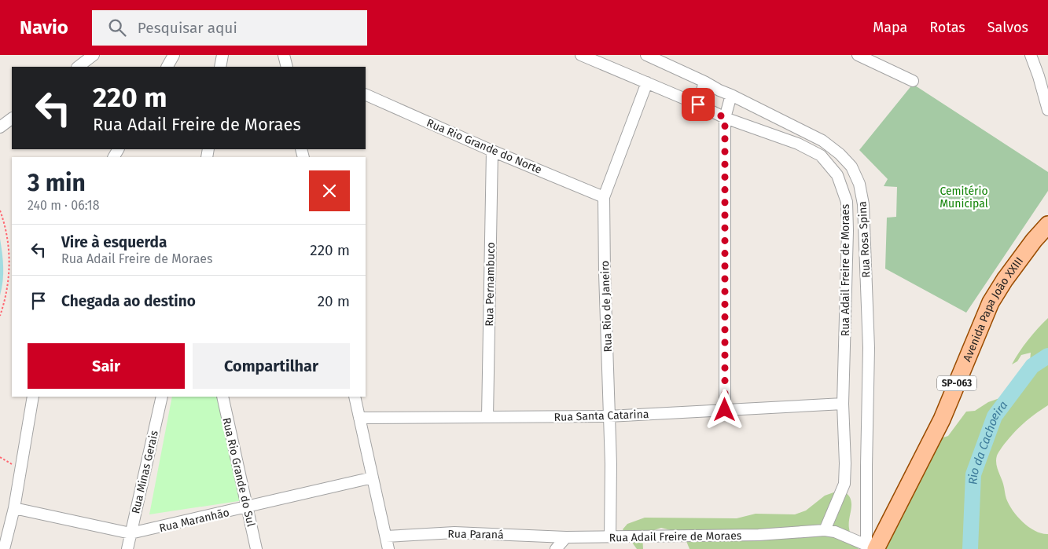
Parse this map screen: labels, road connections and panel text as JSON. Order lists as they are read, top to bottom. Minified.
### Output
{"streets":{"main road":["Avenida Papa João XXIII","SP-063"],"street":["Rua Rio Grande do Norte","Rua Rosa Spina","Rua Adail Freire de Moraes","Rua Pernambuco","Rua Rio de Janeiro","Rua Santa Catarina","Rua Minas Gerais","Rua Rio Grande do Sul","Rua Maranhão","Rua Paraná"]},"crossings":[["Rua Rio Grande do Norte","Rua Pernambuco"],["Rua Rio Grande do Norte","Rua Rio de Janeiro"],["Rua Rosa Spina","Rua Adail Freire de Moraes"],["Rua Rosa Spina","Avenida Papa João XXIII"],["Rua Adail Freire de Moraes","Rua Rio de Janeiro"],["Rua Adail Freire de Moraes","Avenida Papa João XXIII"],["Rua Adail Freire de Moraes","Rua Santa Catarina"],["Rua Adail Freire de Moraes","Rua Paraná"],["Rua Pernambuco","Rua Santa Catarina"],["Rua Rio de Janeiro","Rua Santa Catarina"],["Rua Minas Gerais","Rua Maranhão"],["Rua Rio Grande do Sul","Rua Maranhão"]],"water":["Rio da Cachoeira"],"parks":["Cemitério Municipal"],"page":{"header":"Navio","search":"Pesquisar aqui","nav":["Mapa","Rotas","Salvos"],"turn":["220 m","Rua Adail Freire de Moraes"],"heading":["3 min","240 m · 06:18"],"list":[{"name":"Vire à esquerda","note":"Rua Adail Freire de Moraes","value":"220 m"},{"name":"Chegada ao destino","value":"20 m"}],"buttons":["Sair","Compartilhar"]}}
